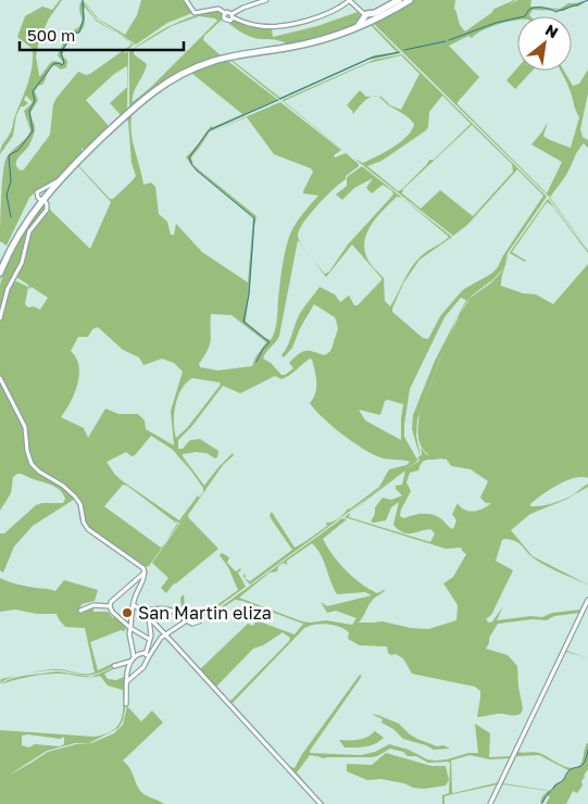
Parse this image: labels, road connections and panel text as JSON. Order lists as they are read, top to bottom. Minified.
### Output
{"places":["San Martin eliza"],"scale_bar":"500 m","north":"top right"}
